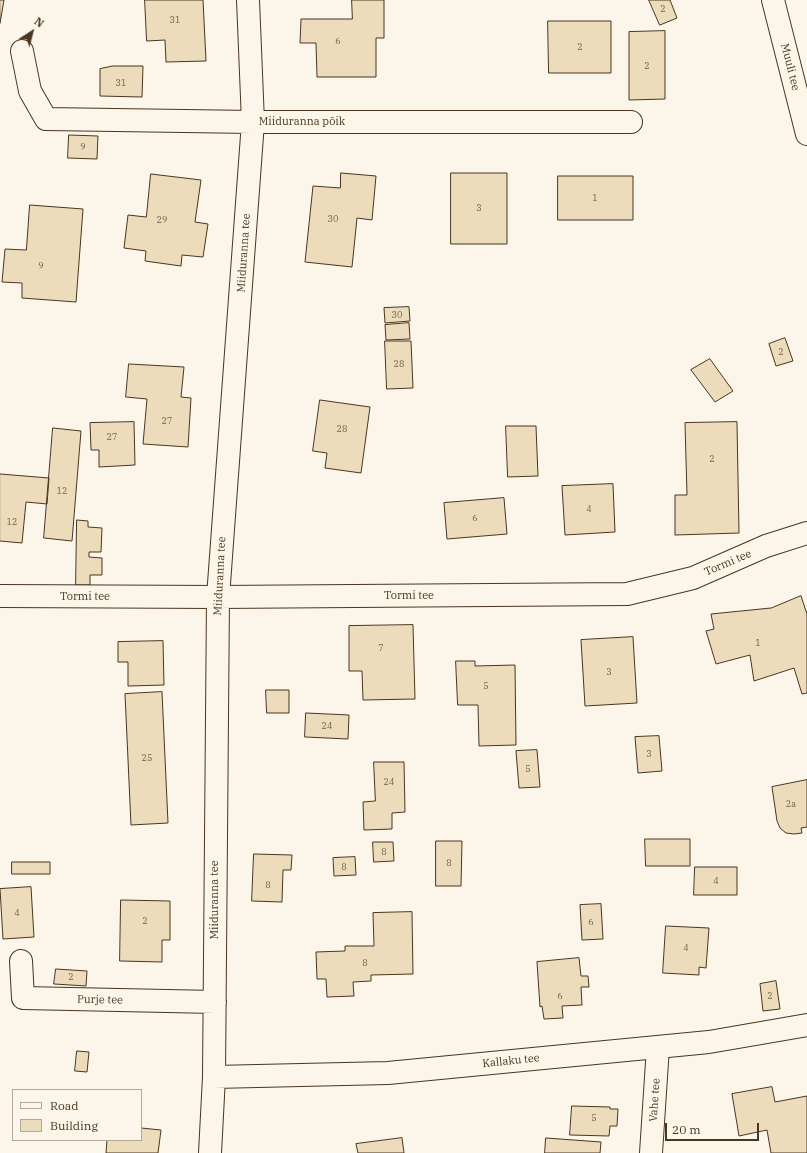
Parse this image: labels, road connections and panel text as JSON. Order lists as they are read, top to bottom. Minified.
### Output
{"streets":{"street":["Muuli tee","Miiduranna põik","Miiduranna tee","Tormi tee","Purje tee","Kallaku tee","Vahe tee"]},"crossings":[["Miiduranna põik","Miiduranna tee"],["Miiduranna tee","Tormi tee"],["Miiduranna tee","Purje tee"],["Miiduranna tee","Kallaku tee"],["Kallaku tee","Vahe tee"]],"house_numbers":["2","31","6","2","2","31","9","1","3","30","29","9","30","2","28","27","28","27","2","12","4","6","12","1","7","3","5","24","3","25","5","24","2a","8","8","8","4","8","4","2","6","4","8","2","6","2","5"],"legend":["Road","Building"],"scale_bar":"20 m","north":"top right"}
